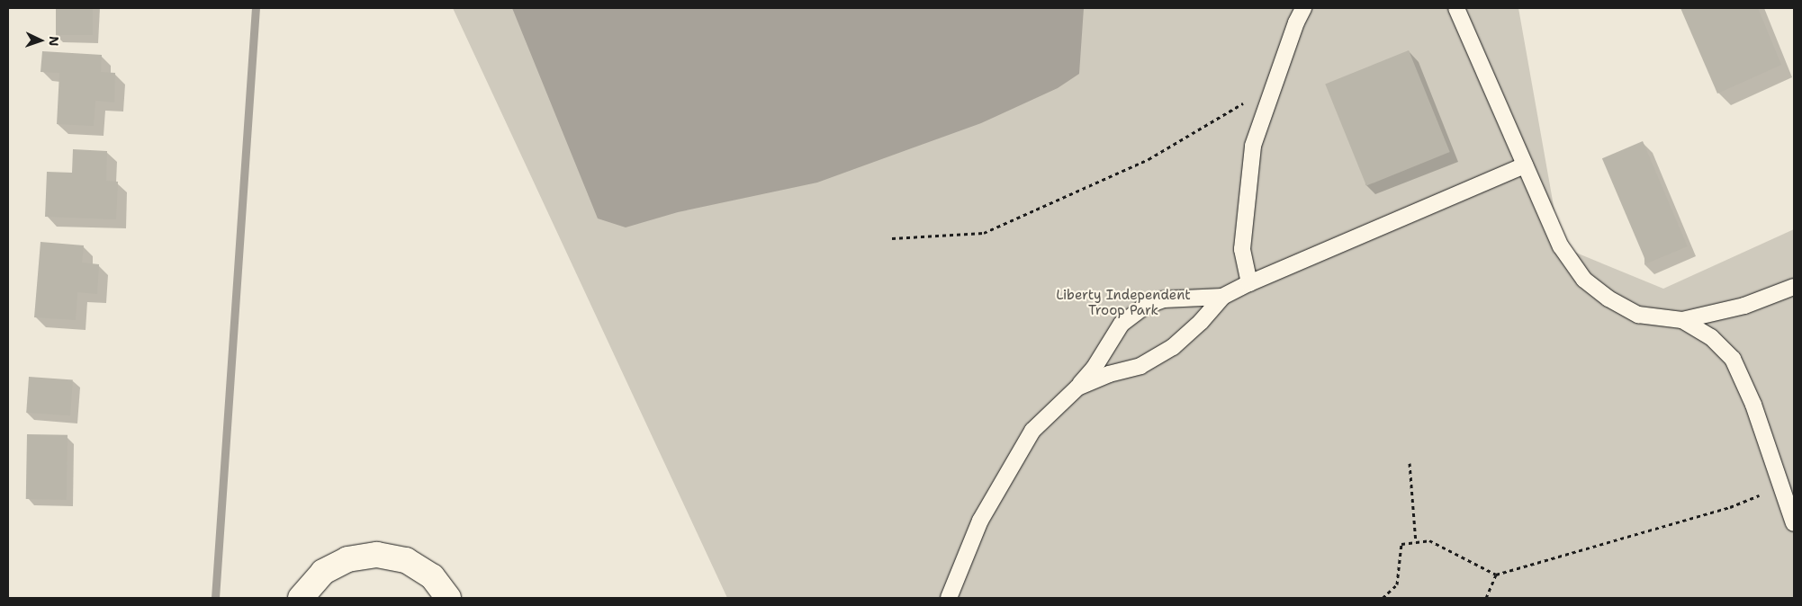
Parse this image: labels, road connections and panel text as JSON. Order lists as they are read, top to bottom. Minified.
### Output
{"parks":["Liberty Independent Troop Park"],"north":"right"}
